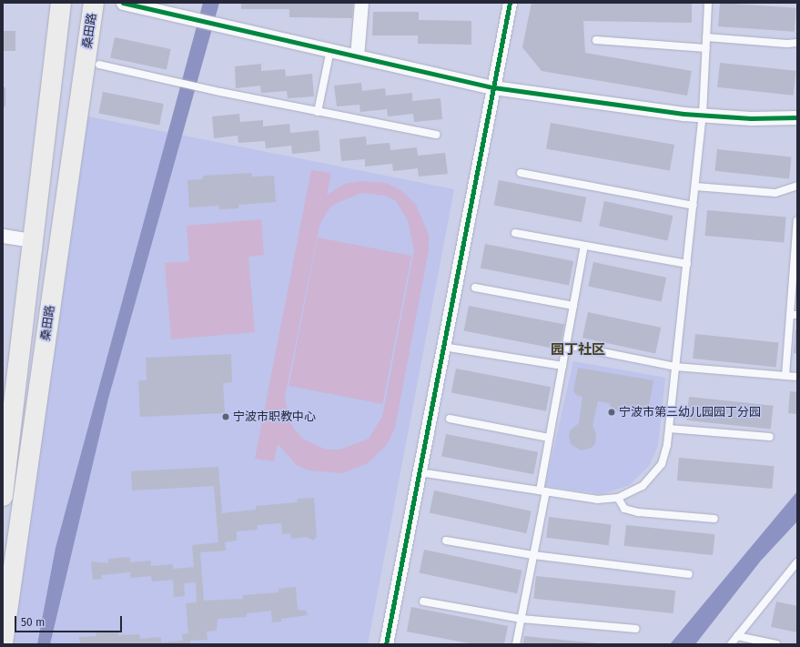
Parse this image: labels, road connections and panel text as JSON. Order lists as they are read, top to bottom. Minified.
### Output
{"streets":{"main road":["桑田路"]},"districts":["园丁社区"],"places":["宁波市第三幼儿园园丁分园","宁波市职教中心"],"scale_bar":"50 m"}
